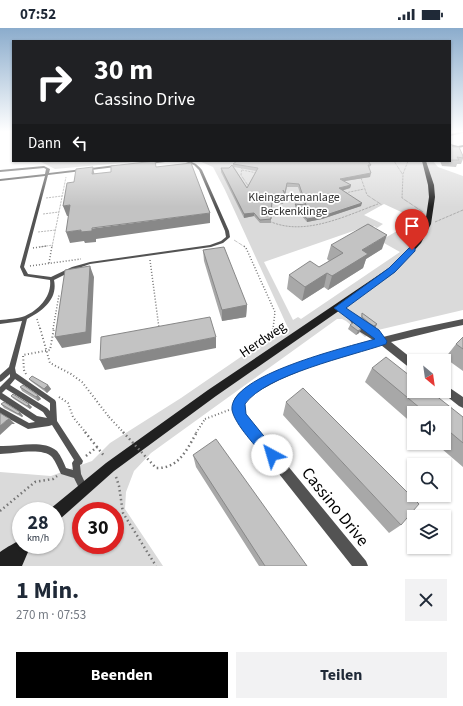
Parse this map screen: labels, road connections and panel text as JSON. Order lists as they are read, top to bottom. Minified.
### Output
{"streets":{"street":["Herdweg","Cassino Drive"]},"parks":["Kleingartenanlage Beckenklinge"],"north":"bottom right","page":{"status":"07:52","turn":["30 m","Cassino Drive"],"then":"Dann","speed":"28 km/h","limit":"30","heading":["1 Min.","270 m · 07:53"],"buttons":["Beenden","Teilen"]}}
